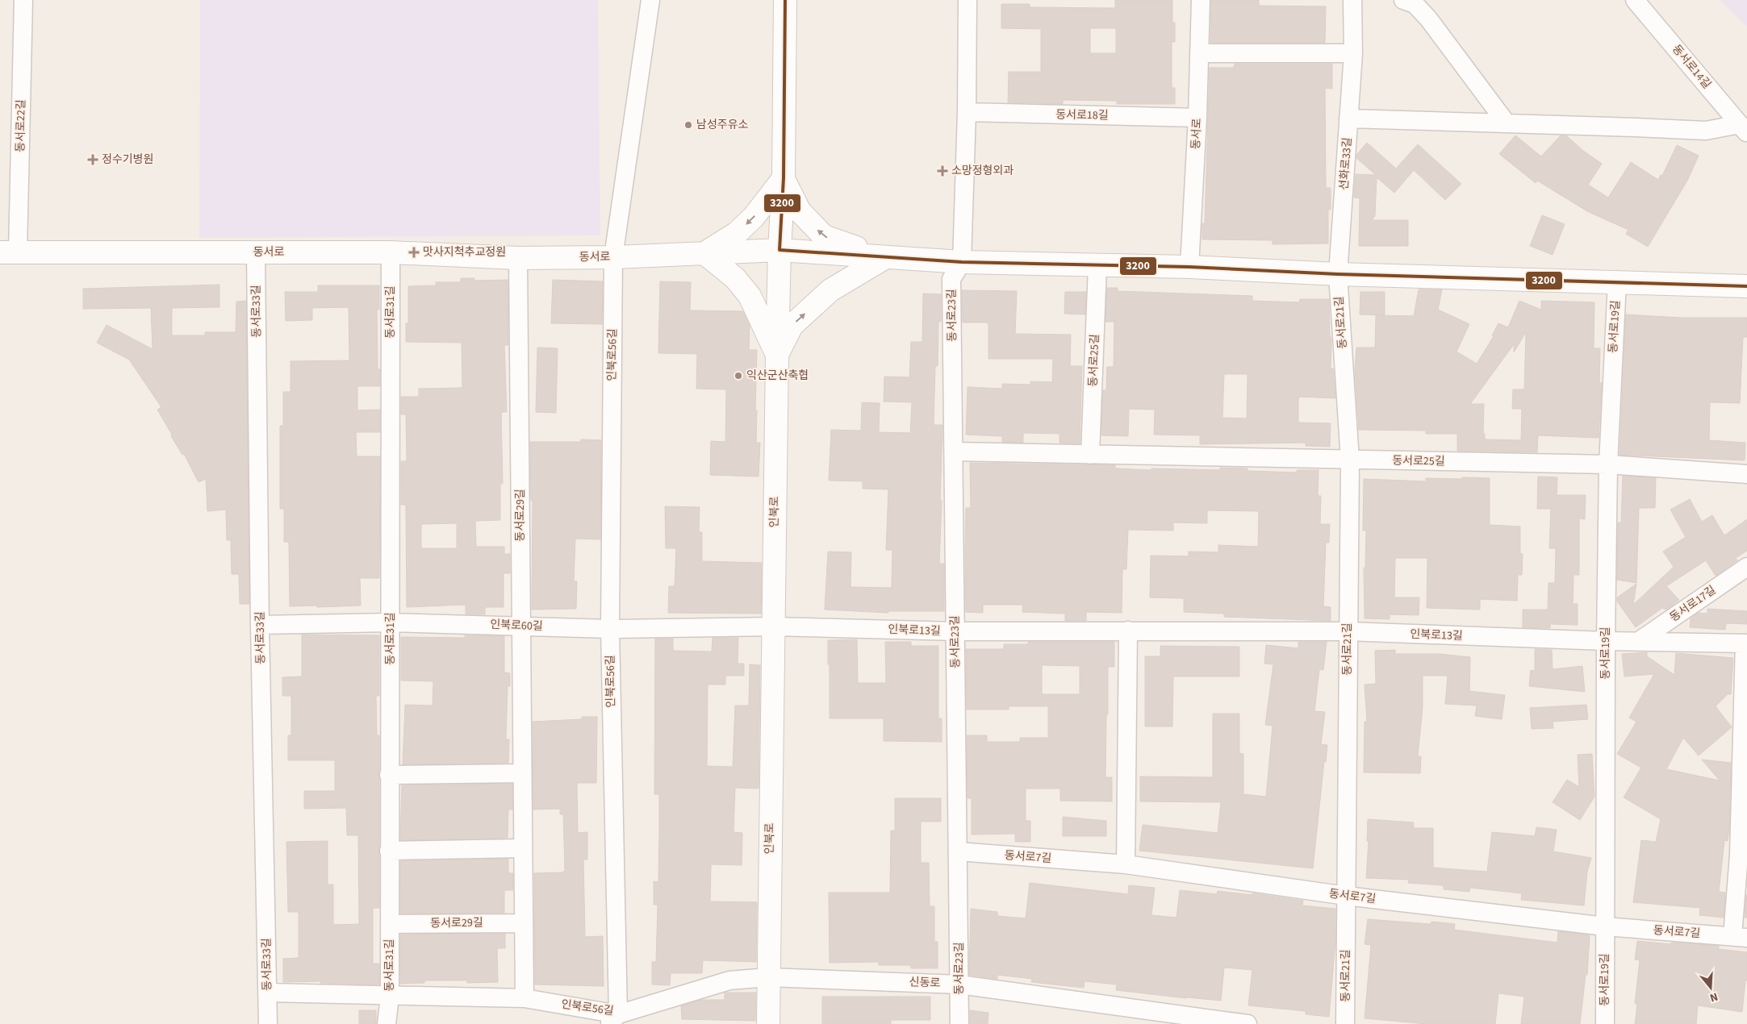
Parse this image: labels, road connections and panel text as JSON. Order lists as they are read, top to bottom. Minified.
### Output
{"streets":{"street":["동서로14길","동서로18길","동서로22길","동서로","선화로33길","동서로33길","동서로31길","동서로23길","동서로21길","동서로19길","인북로56길","동서로25길","인북로","동서로29길","동서로17길","인북로60길","인북로13길","동서로7길","신동로"]},"crossings":[["동서로18길","동서로"],["동서로22길","동서로"],["동서로","선화로33길"],["동서로","동서로33길"],["동서로","동서로31길"],["동서로","동서로23길"],["동서로","동서로21길"],["동서로","동서로19길"],["동서로","인북로56길"],["동서로","동서로25길"],["동서로","인북로"],["동서로","동서로29길"],["선화로33길","동서로21길"],["동서로33길","인북로56길"],["동서로33길","인북로60길"],["동서로31길","인북로56길"],["동서로31길","동서로29길"],["동서로31길","인북로60길"],["동서로23길","동서로25길"],["동서로23길","인북로13길"],["동서로23길","동서로7길"],["동서로23길","신동로"],["동서로21길","동서로25길"],["동서로21길","인북로13길"],["동서로21길","동서로7길"],["동서로19길","동서로25길"],["동서로19길","인북로13길"],["동서로19길","동서로7길"],["인북로56길","동서로29길"],["인북로56길","인북로60길"],["인북로56길","신동로"],["인북로","인북로60길"],["인북로","인북로13길"],["인북로","신동로"],["동서로29길","인북로60길"],["동서로17길","인북로13길"],["인북로60길","인북로13길"],["인북로13길","동서로7길"]],"places":{"other":["남성주유소","익산군산축협"],"health":["정수기병원","소망정형외과","맛사지척추교정원"]},"lines":["transit line 3200"],"north":"bottom"}
